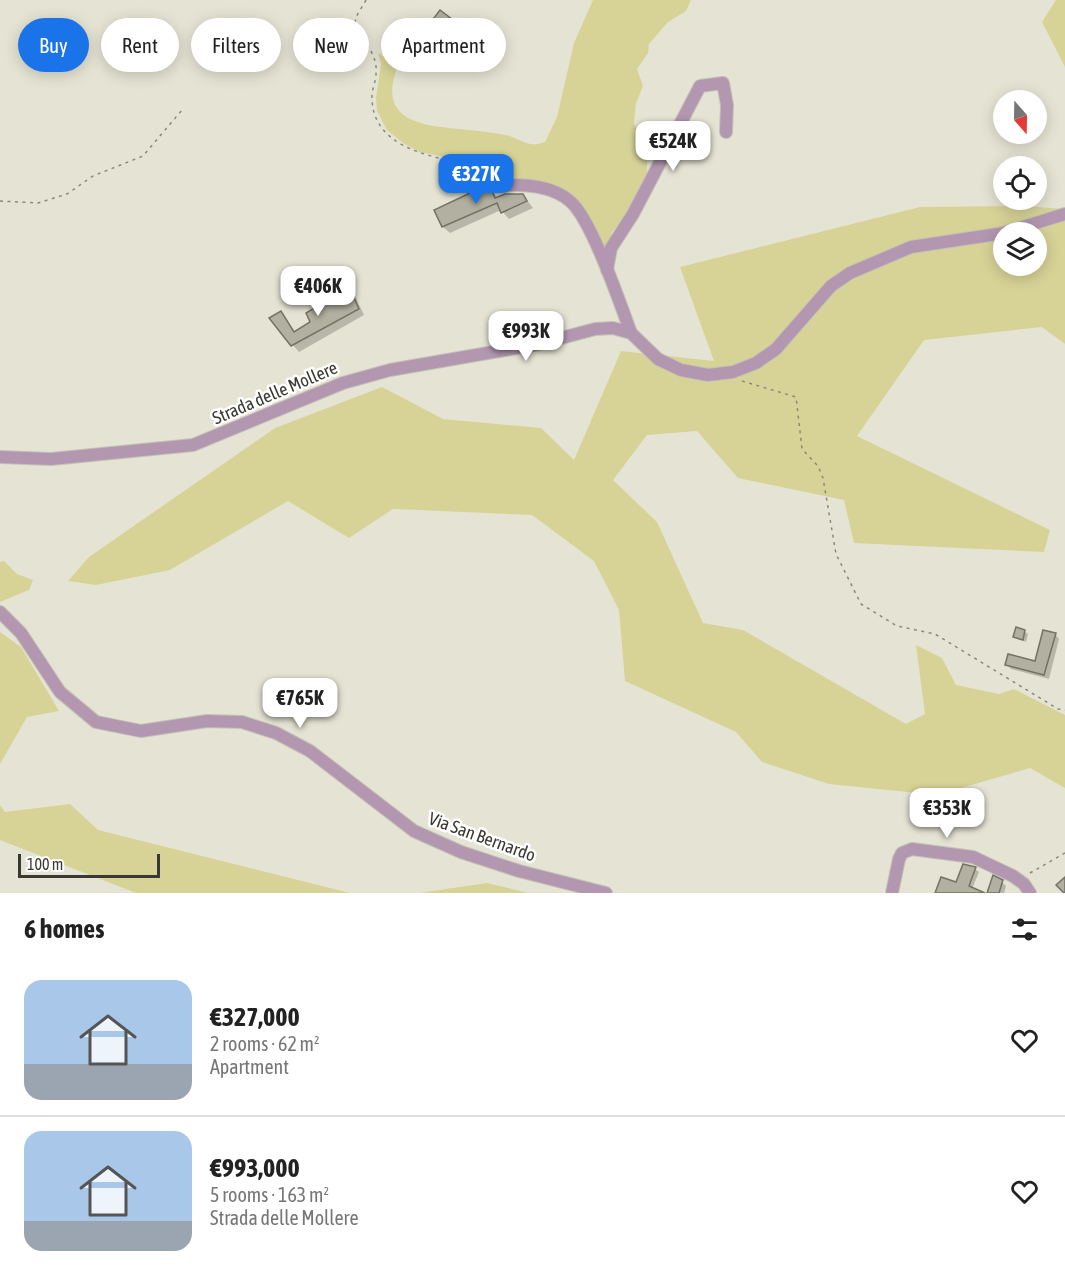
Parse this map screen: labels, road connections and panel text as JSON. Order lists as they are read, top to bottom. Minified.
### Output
{"streets":{"street":["Strada delle Mollere","Via San Bernardo"]},"scale_bar":"100 m","north":"bottom","page":{"chip":["Buy","Rent","Filters","New","Apartment"],"price":["€524K","€327K","€406K","€993K","€765K","€353K"],"scale":"100 m","heading":"6 homes","list":[{"name":"€327,000","note":"2 rooms · 62 m² · Apartment"},{"name":"€993,000","note":"5 rooms · 163 m² · Strada delle Mollere"}]}}
